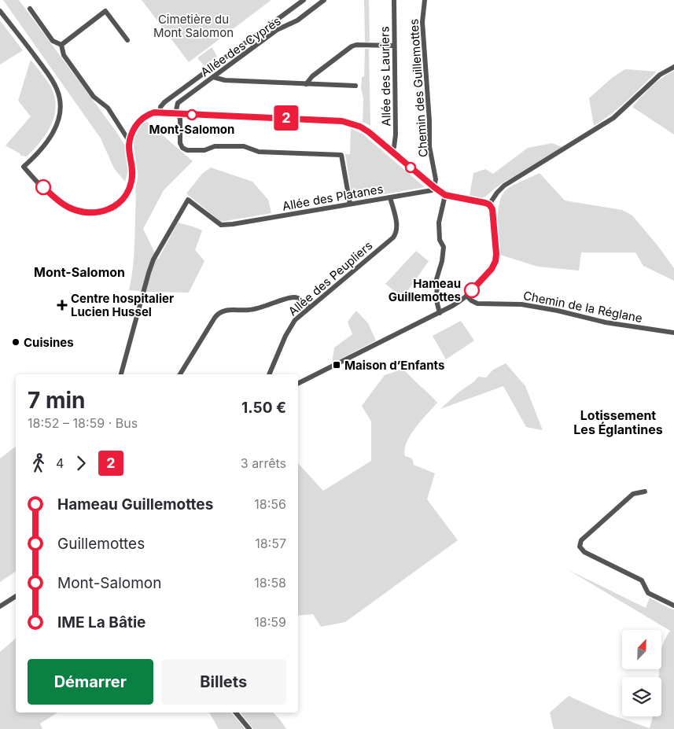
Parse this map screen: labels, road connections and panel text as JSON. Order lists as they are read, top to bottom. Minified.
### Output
{"streets":{"street":["Allée des Cyprès","Allée des Lauriers","Chemin des Guillemottes","Allée des Platanes","Allée des Peupliers","Chemin de la Réglane"]},"crossings":[["Chemin des Guillemottes","Allée des Platanes"],["Allée des Platanes","Allée des Peupliers"]],"districts":["Mont-Salomon","Lotissement Les Églantines"],"parks":["Cimetière du Mont Salomon"],"places":{"other":["Mont-Salomon","Hameau Guillemottes","Cuisines"],"health":["Centre hospitalier Lucien Hussel"],"transit":["Maison d’Enfants"]},"lines":["bus line 2"],"north":"top right","page":{"on_map":"2","heading":["7 min","18:52 – 18:59 · Bus","1.50 €"],"legs":["4","2","3 arrêts"],"list":[{"name":"Hameau Guillemottes","value":"18:56"},{"name":"Guillemottes","value":"18:57"},{"name":"Mont-Salomon","value":"18:58"},{"name":"IME La Bâtie","value":"18:59"}],"buttons":["Démarrer","Billets"]}}
